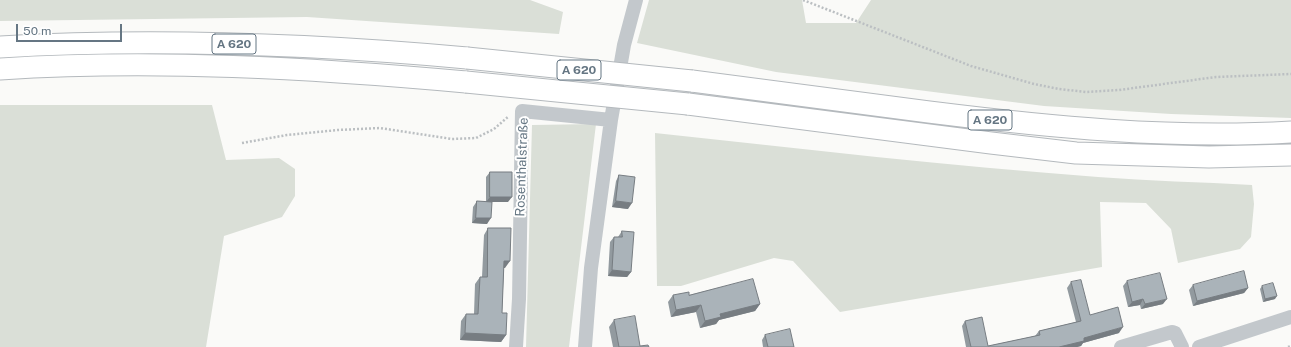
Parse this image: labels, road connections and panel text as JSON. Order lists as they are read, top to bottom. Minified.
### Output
{"streets":{"highway":["A 620"],"street":["Rosenthalstraße"]},"scale_bar":"50 m"}
